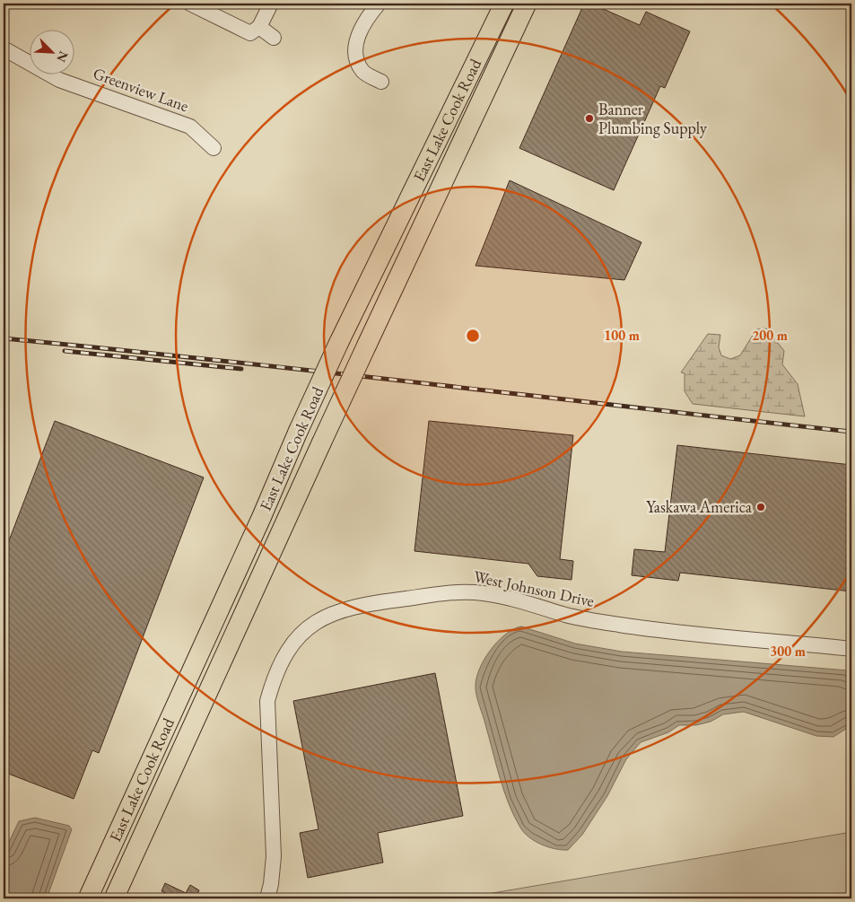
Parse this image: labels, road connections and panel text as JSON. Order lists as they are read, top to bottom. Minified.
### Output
{"streets":{"main road":["East Lake Cook Road"],"street":["Greenview Lane","West Johnson Drive"]},"places":["Banner Plumbing Supply","Yaskawa America"],"north":"bottom right","rings":["100 m","200 m","300 m"]}
